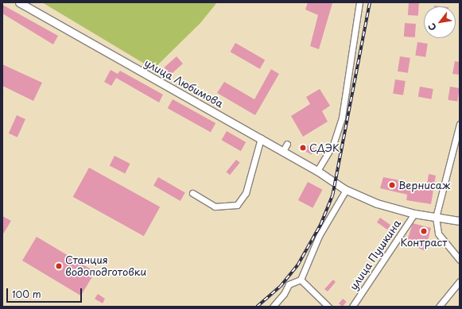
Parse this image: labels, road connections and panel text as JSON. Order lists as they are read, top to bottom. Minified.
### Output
{"streets":{"main road":["улица Любимова"],"street":["улица Пушкина"]},"crossings":[["улица Любимова","улица Пушкина"]],"places":["СДЭК","Вернисаж","Контраст","Станция водоподготовки"],"scale_bar":"100 m","north":"bottom left"}
